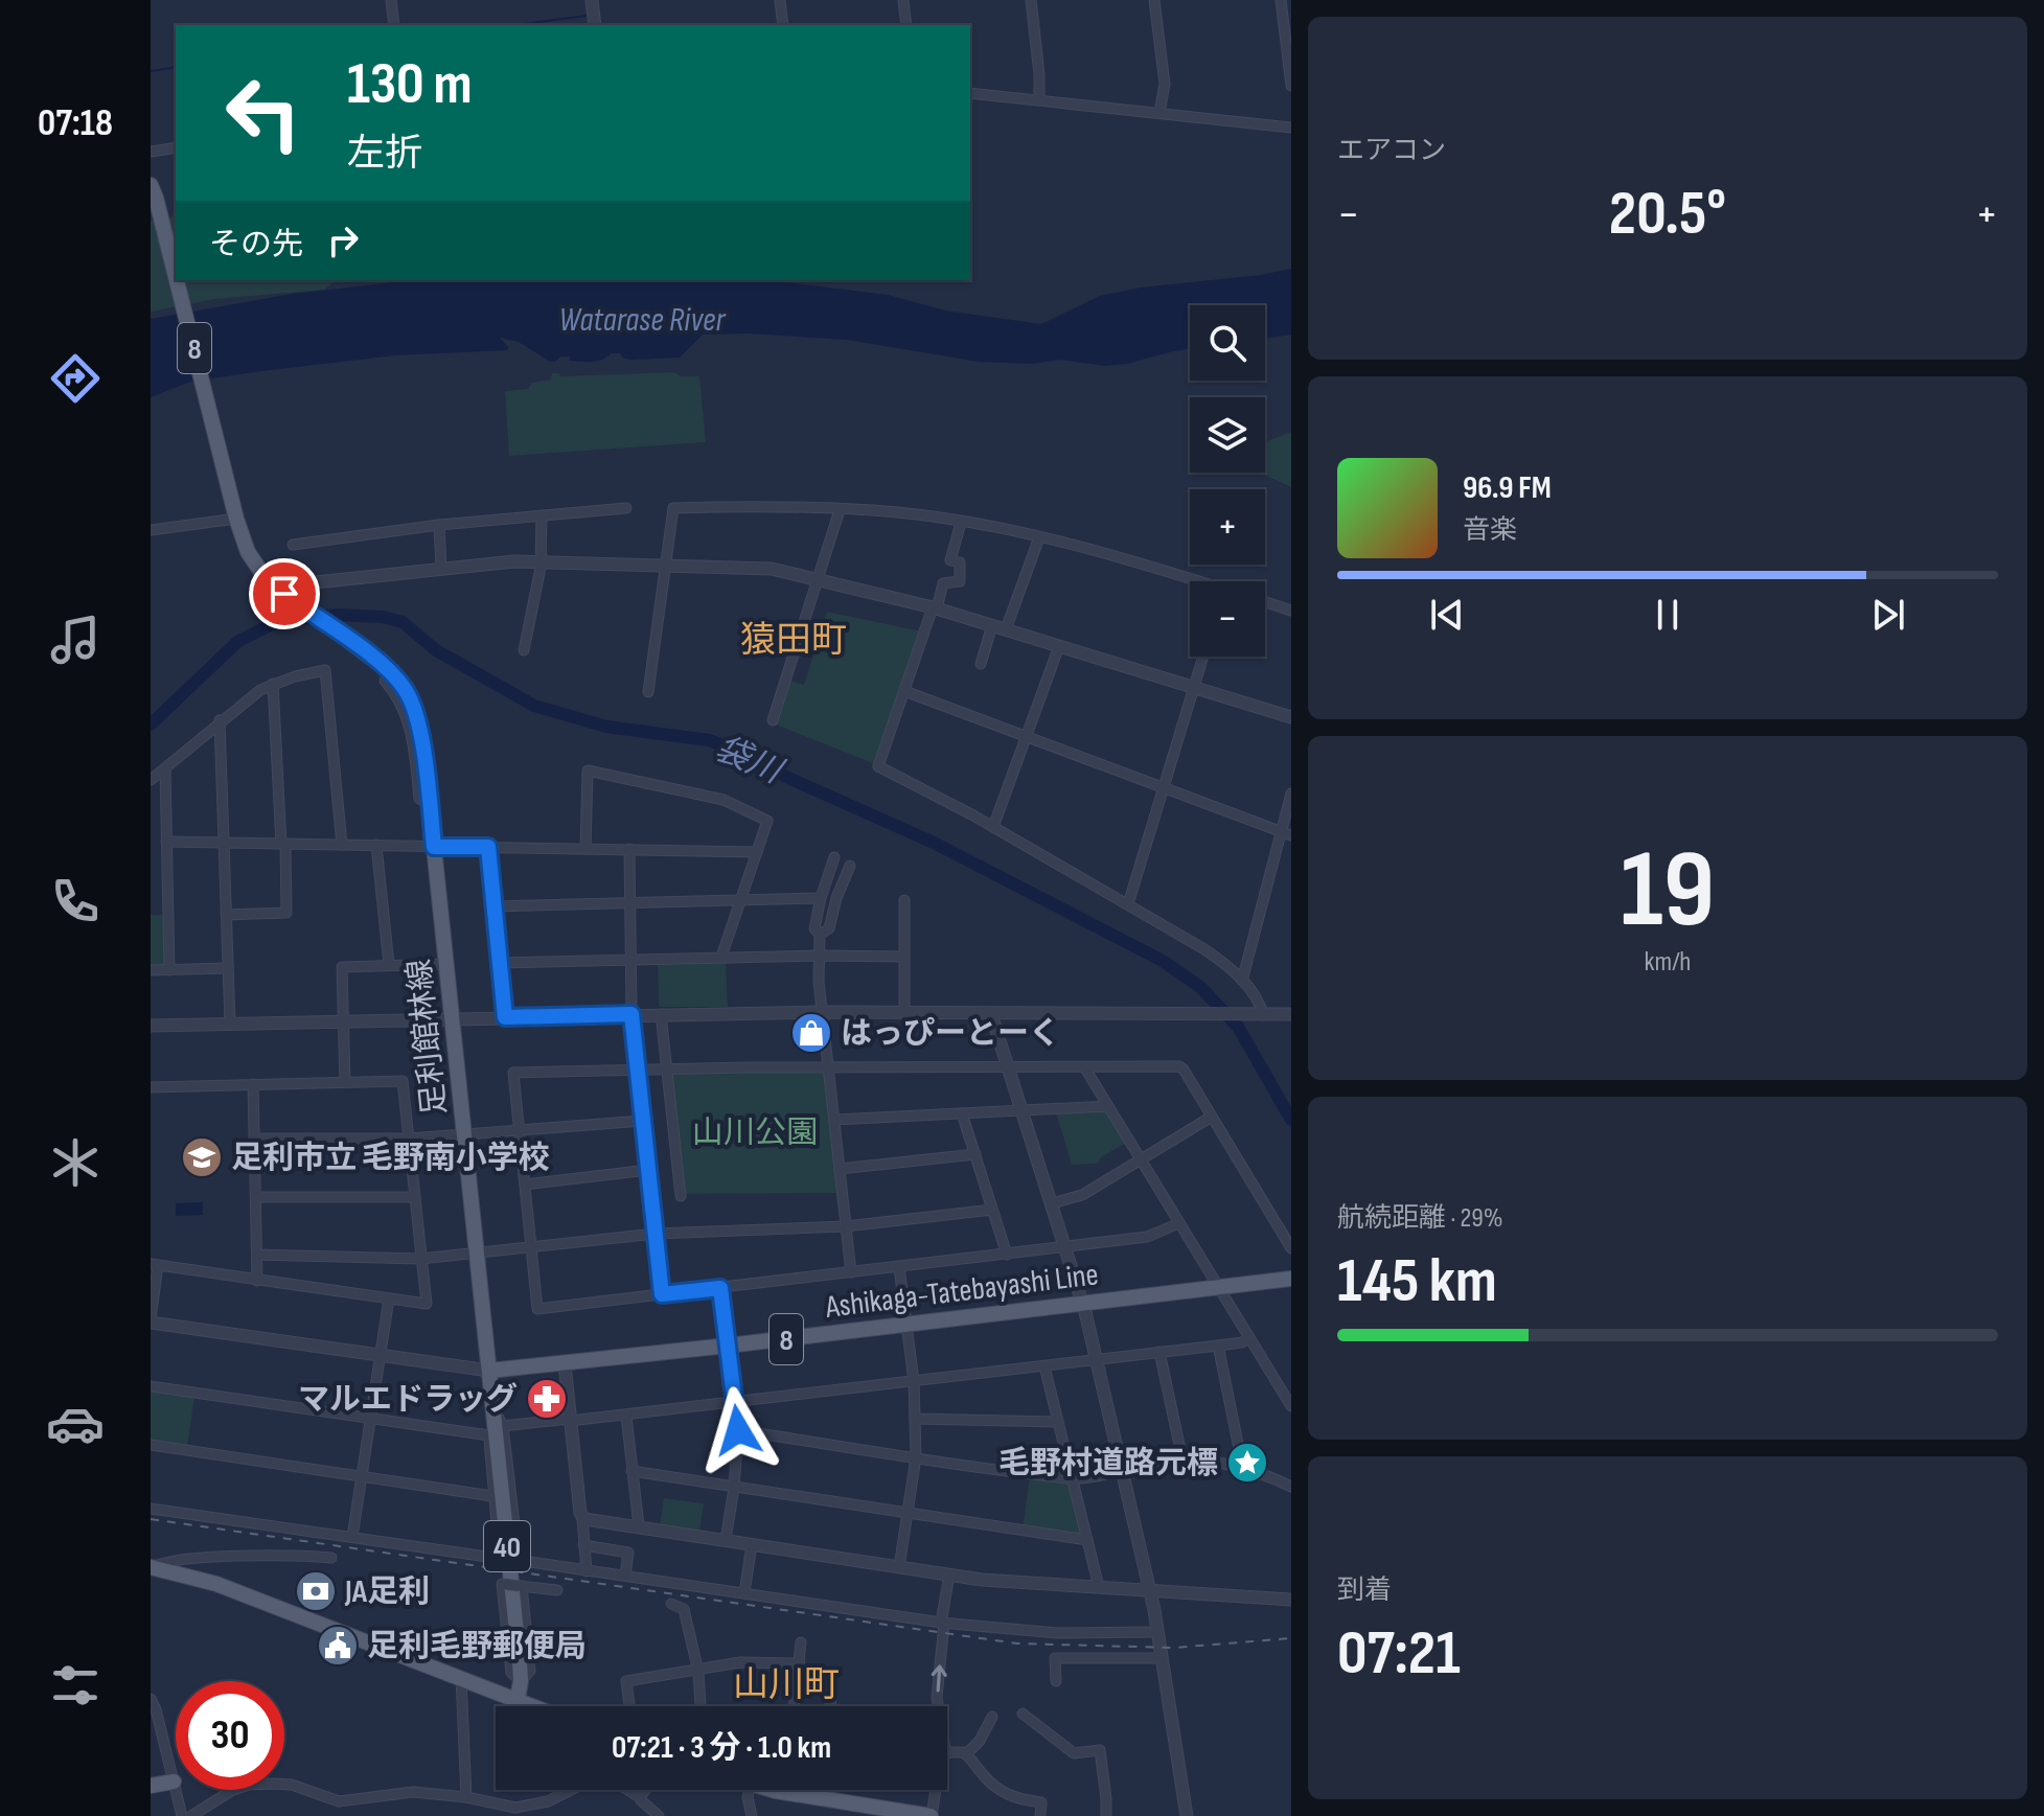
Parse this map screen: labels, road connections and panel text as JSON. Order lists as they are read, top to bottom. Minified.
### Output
{"streets":{"main road":["8","足利館林線","Ashikaga-Tatebayashi Line","40"]},"crossings":[["8","足利館林線"],["足利館林線","Ashikaga-Tatebayashi Line"],["足利館林線","40"],["Ashikaga-Tatebayashi Line","40"]],"districts":["猿田町","山川町"],"water":["Watarase River","袋川"],"parks":["山川公園"],"places":{"shop":["はっぴーとーく"],"school or university":["足利市立 毛野南小学校"],"pharmacy":["マルエドラッグ"],"place":["毛野村道路元標"],"bank":["JA足利"],"public building":["足利毛野郵便局"]},"page":{"tabs":"07:18","tile":["エアコン",["19","km/h"],["航続距離 · 29%","145 km"],["到着","07:21"]],"turn":["130 m","左折"],"heat":["−","20.5°","+"],"then":"その先","map_buttons":["+","−"],"song":["96.9 FM","音楽"],"limit":"30","trip":"07:21 · 3 分 · 1.0 km"}}
